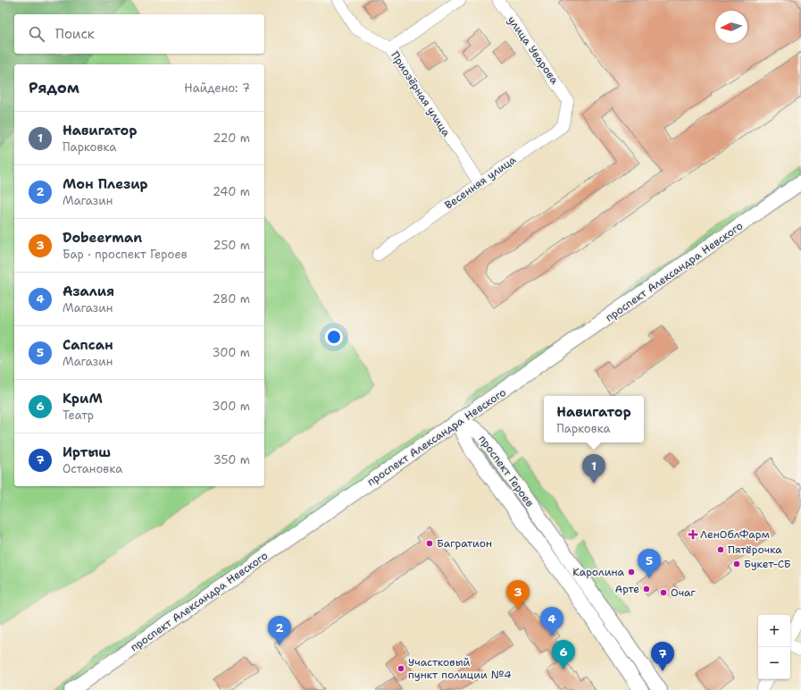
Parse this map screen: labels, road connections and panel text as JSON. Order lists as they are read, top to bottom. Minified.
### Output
{"streets":{"main road":["проспект Александра Невского","проспект Героев"],"street":["улица Уварова","Приозёрная улица","Весенняя улица"]},"crossings":[["улица Уварова","Весенняя улица"],["Приозёрная улица","Весенняя улица"],["проспект Александра Невского","проспект Героев"]],"places":{"health":["ЛенОблФарм"],"other":["Багратион","Пятёрочка","Букет-СБ","Каролина","Арте","Очаг","Участковый пункт полиции №4"]},"north":"left","page":{"search":"Поиск","heading":["Рядом","Найдено: 7"],"list":[{"mark":"1","name":"Навигатор","note":"Парковка","value":"220 m"},{"mark":"2","name":"Мон Плезир","note":"Магазин","value":"240 m"},{"mark":"3","name":"Dobeerman","note":"Бар · проспект Героев","value":"250 m"},{"mark":"4","name":"Азалия","note":"Магазин","value":"280 m"},{"mark":"5","name":"Сапсан","note":"Магазин","value":"300 m"},{"mark":"6","name":"КриМ","note":"Театр","value":"300 m"},{"mark":"7","name":"Иртыш","note":"Остановка","value":"350 m"}],"popup":["Навигатор","Парковка"],"pins":["1","5","3","4","2","6","7"],"map_buttons":["+","−"]}}
